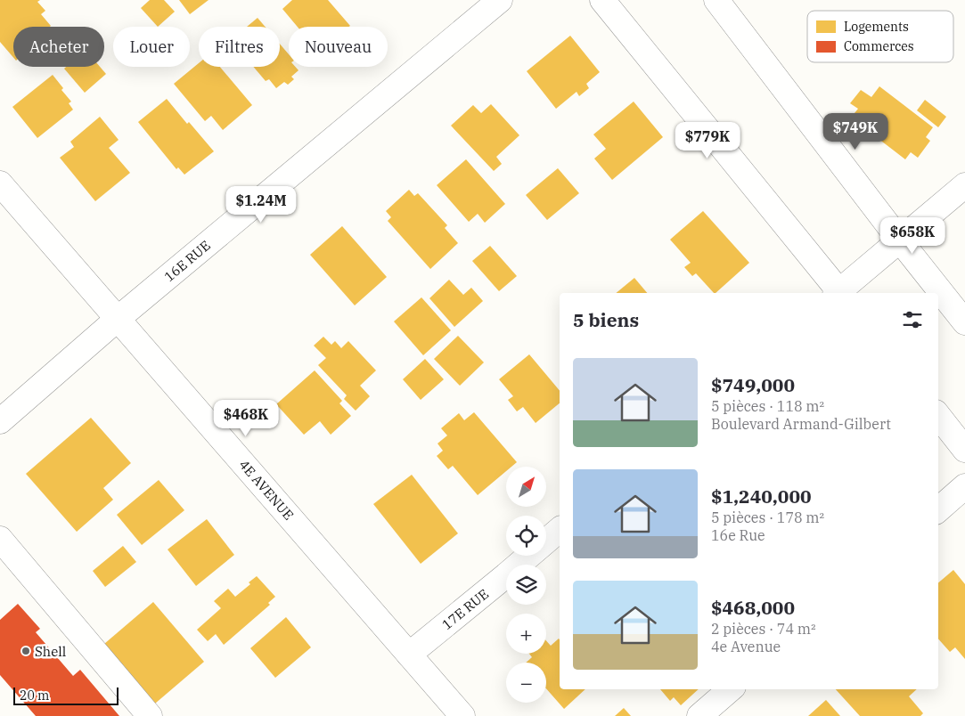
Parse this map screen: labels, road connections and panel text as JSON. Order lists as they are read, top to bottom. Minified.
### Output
{"streets":{"street":["16E RUE","4E AVENUE","17E RUE"]},"crossings":[["16E RUE","4E AVENUE"],["4E AVENUE","17E RUE"]],"places":["Shell"],"legend":["Logements","Commerces"],"scale_bar":"20 m","north":"top right","page":{"chip":["Acheter","Louer","Filtres","Nouveau"],"price":["$749K","$779K","$1.24M","$658K","$468K"],"heading":"5 biens","list":[{"name":"$749,000","note":"5 pièces · 118 m² · Boulevard Armand-Gilbert"},{"name":"$1,240,000","note":"5 pièces · 178 m² · 16e Rue"},{"name":"$468,000","note":"2 pièces · 74 m² · 4e Avenue"}],"map_buttons":["+","−"],"scale":"20 m"}}
